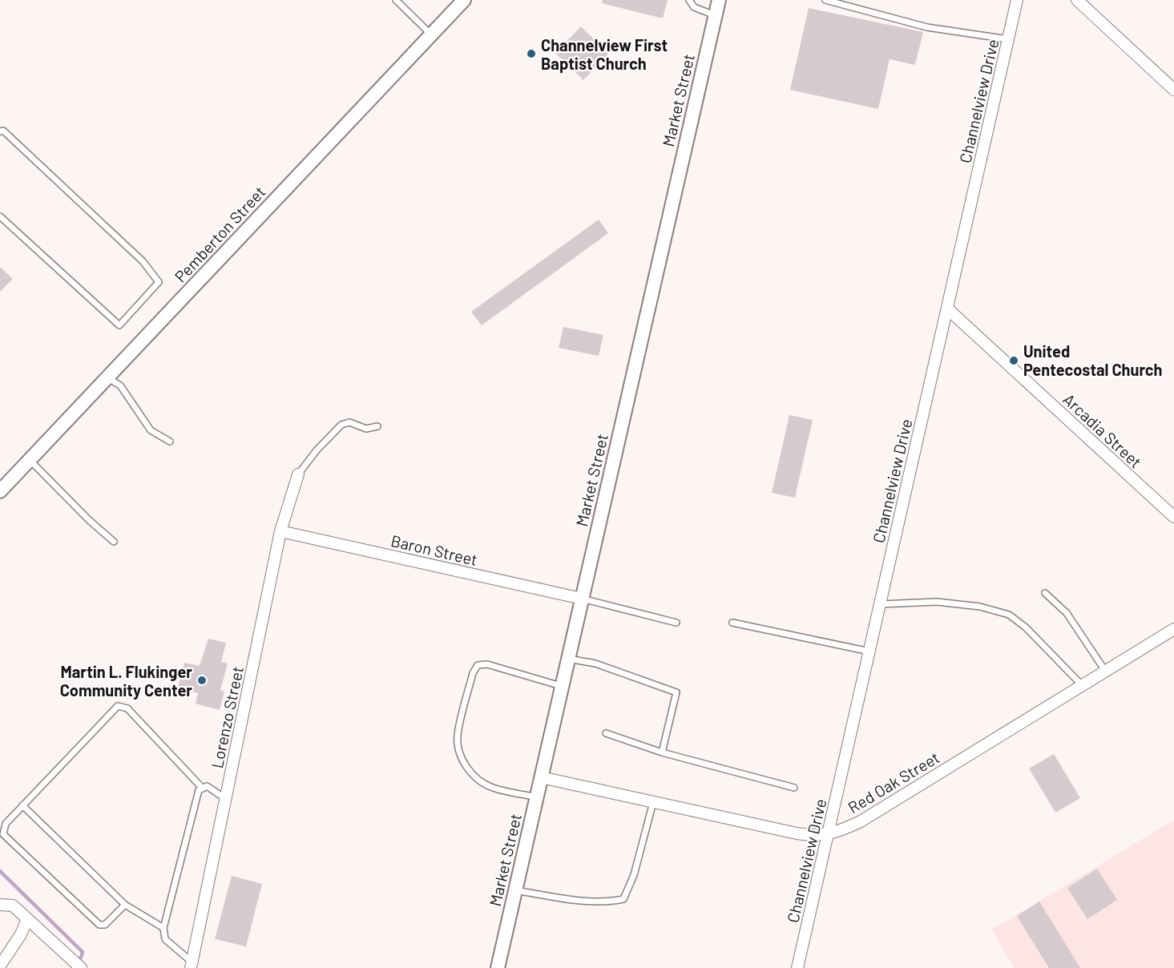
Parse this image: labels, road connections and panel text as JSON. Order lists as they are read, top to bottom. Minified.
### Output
{"streets":{"street":["Market Street","Channelview Drive","Pemberton Street","Arcadia Street","Baron Street","Lorenzo Street","Red Oak Street"]},"crossings":[["Market Street","Baron Street"],["Market Street","Red Oak Street"],["Channelview Drive","Arcadia Street"],["Channelview Drive","Red Oak Street"],["Baron Street","Lorenzo Street"]],"places":["Channelview First Baptist Church","United Pentecostal Church","Martin L. Flukinger Community Center"]}
